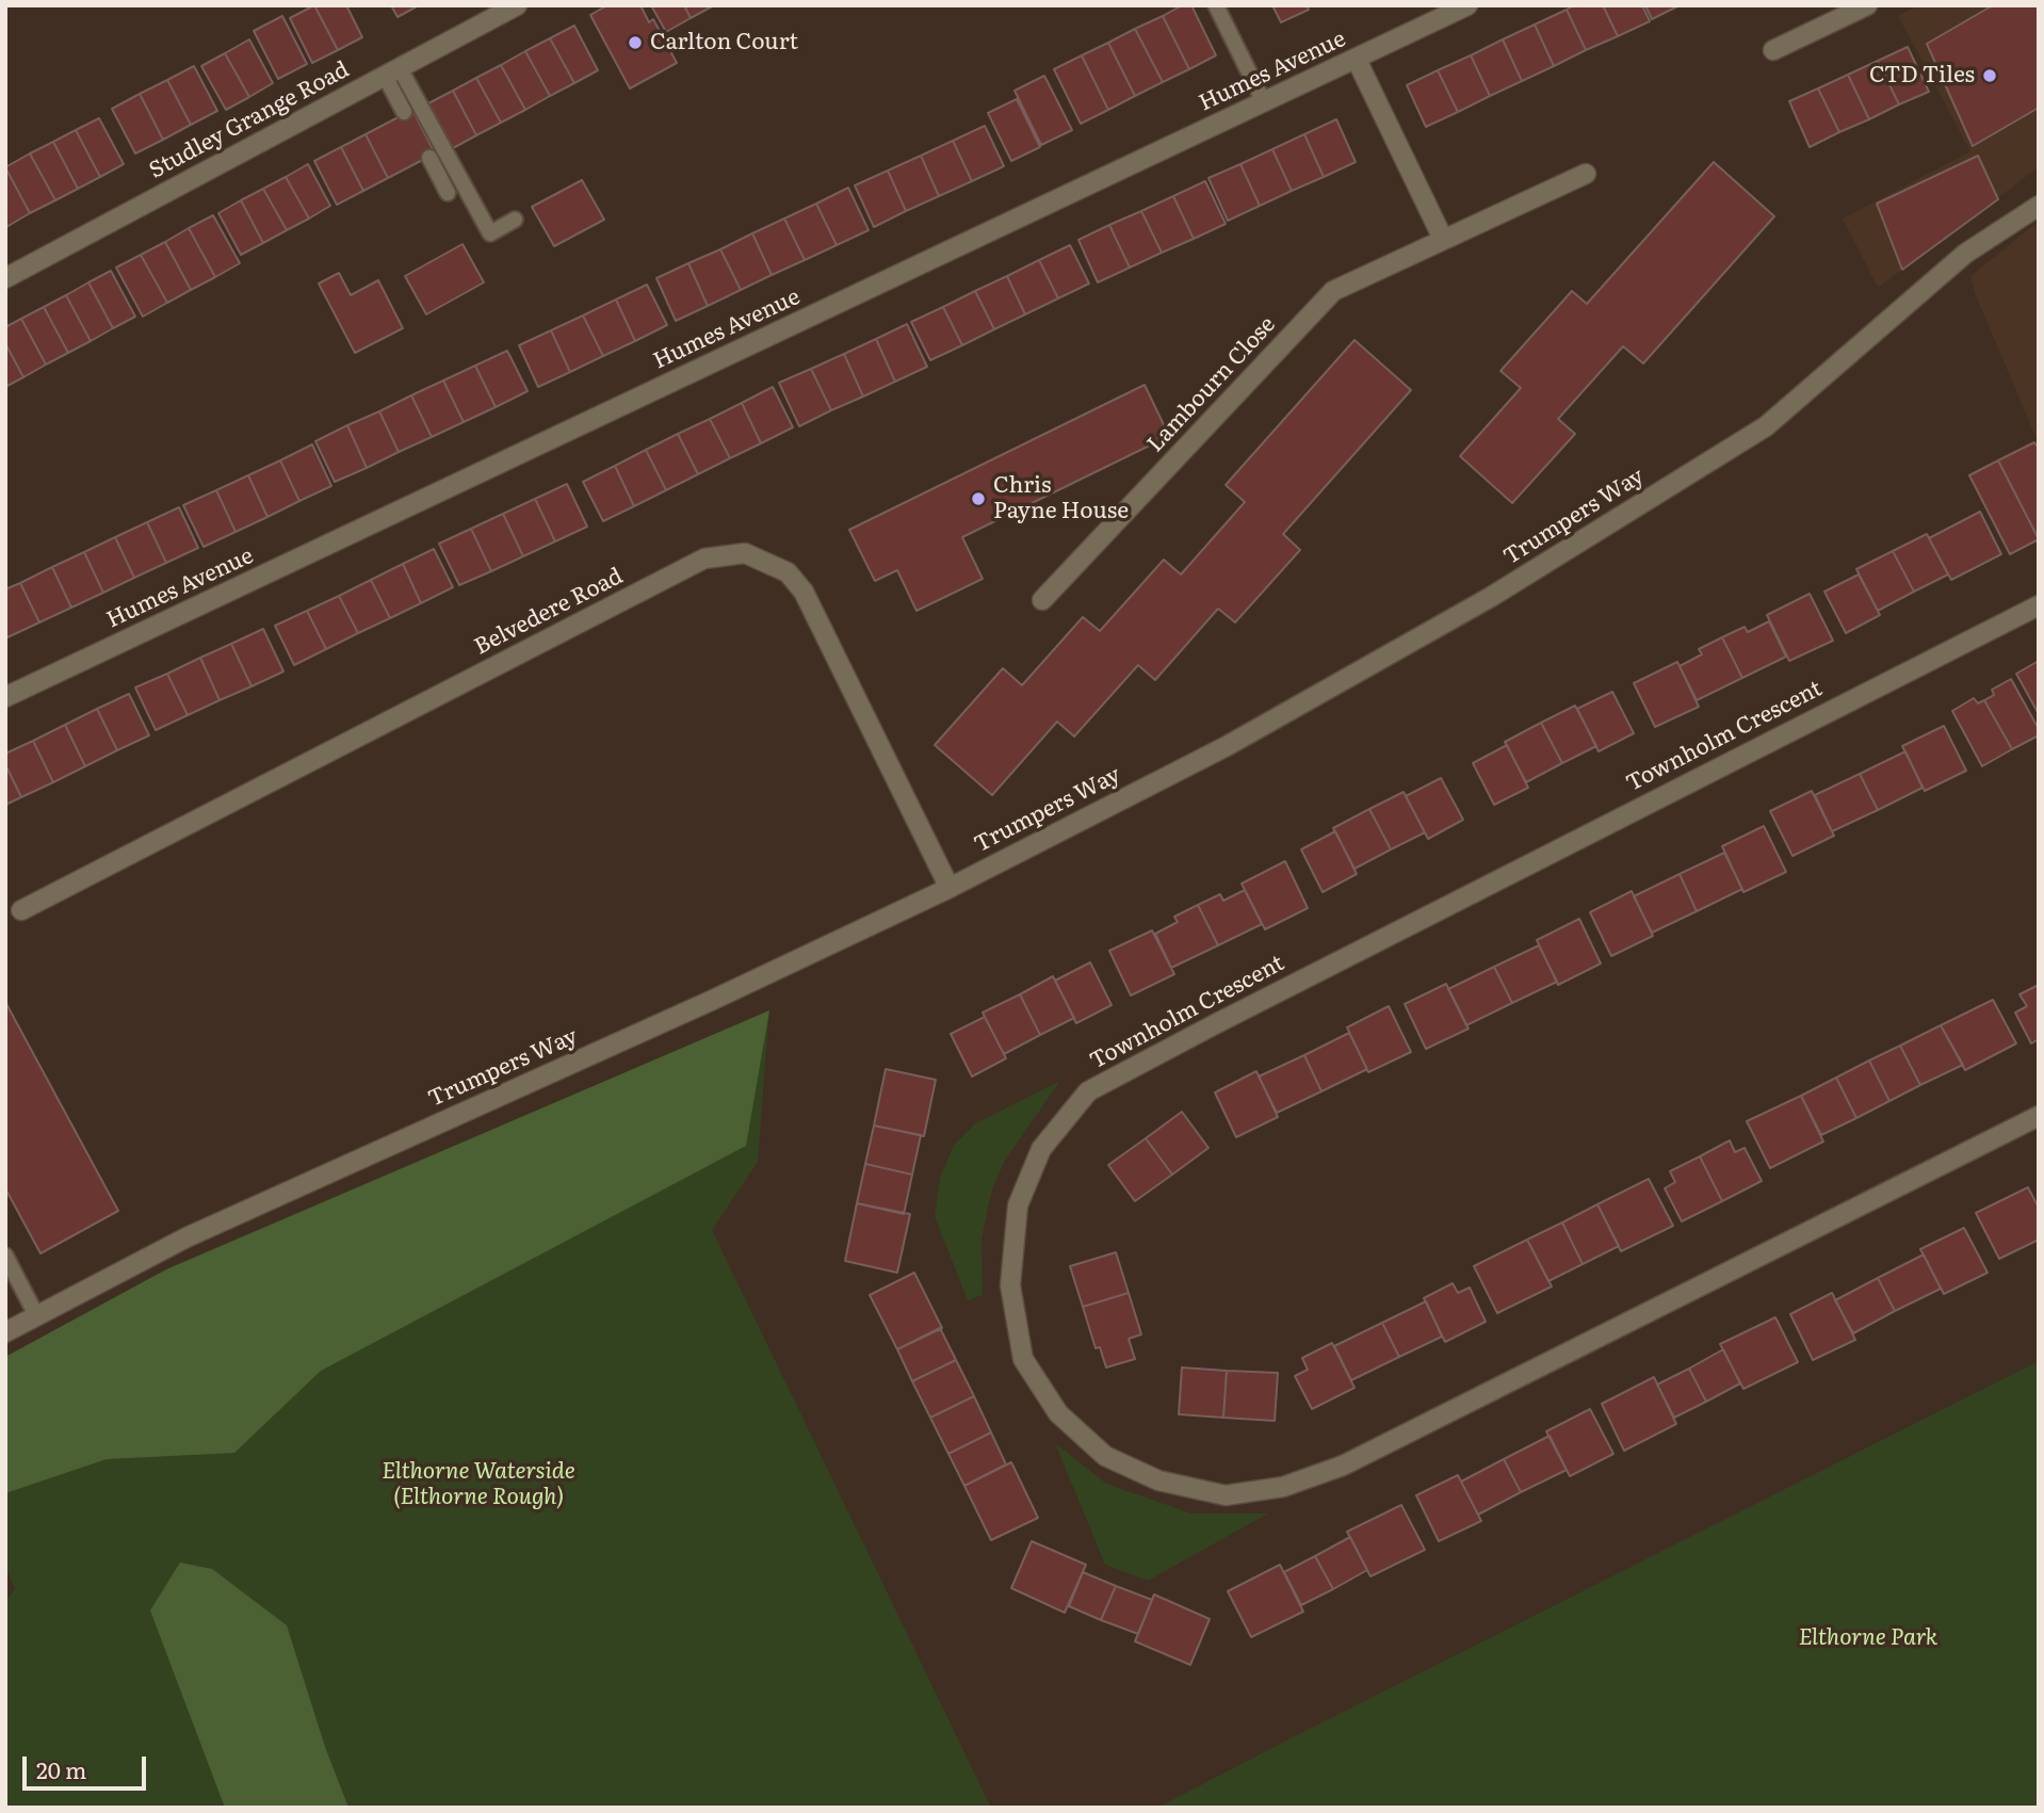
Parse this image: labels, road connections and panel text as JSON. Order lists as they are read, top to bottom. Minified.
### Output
{"streets":{"street":["Humes Avenue","Studley Grange Road","Lambourn Close","Trumpers Way","Belvedere Road","Townholm Crescent"]},"crossings":[["Trumpers Way","Belvedere Road"]],"parks":["Elthorne Waterside (Elthorne Rough)","Elthorne Park"],"places":["Carlton Court","CTD Tiles","Chris Payne House"],"scale_bar":"20 m"}
